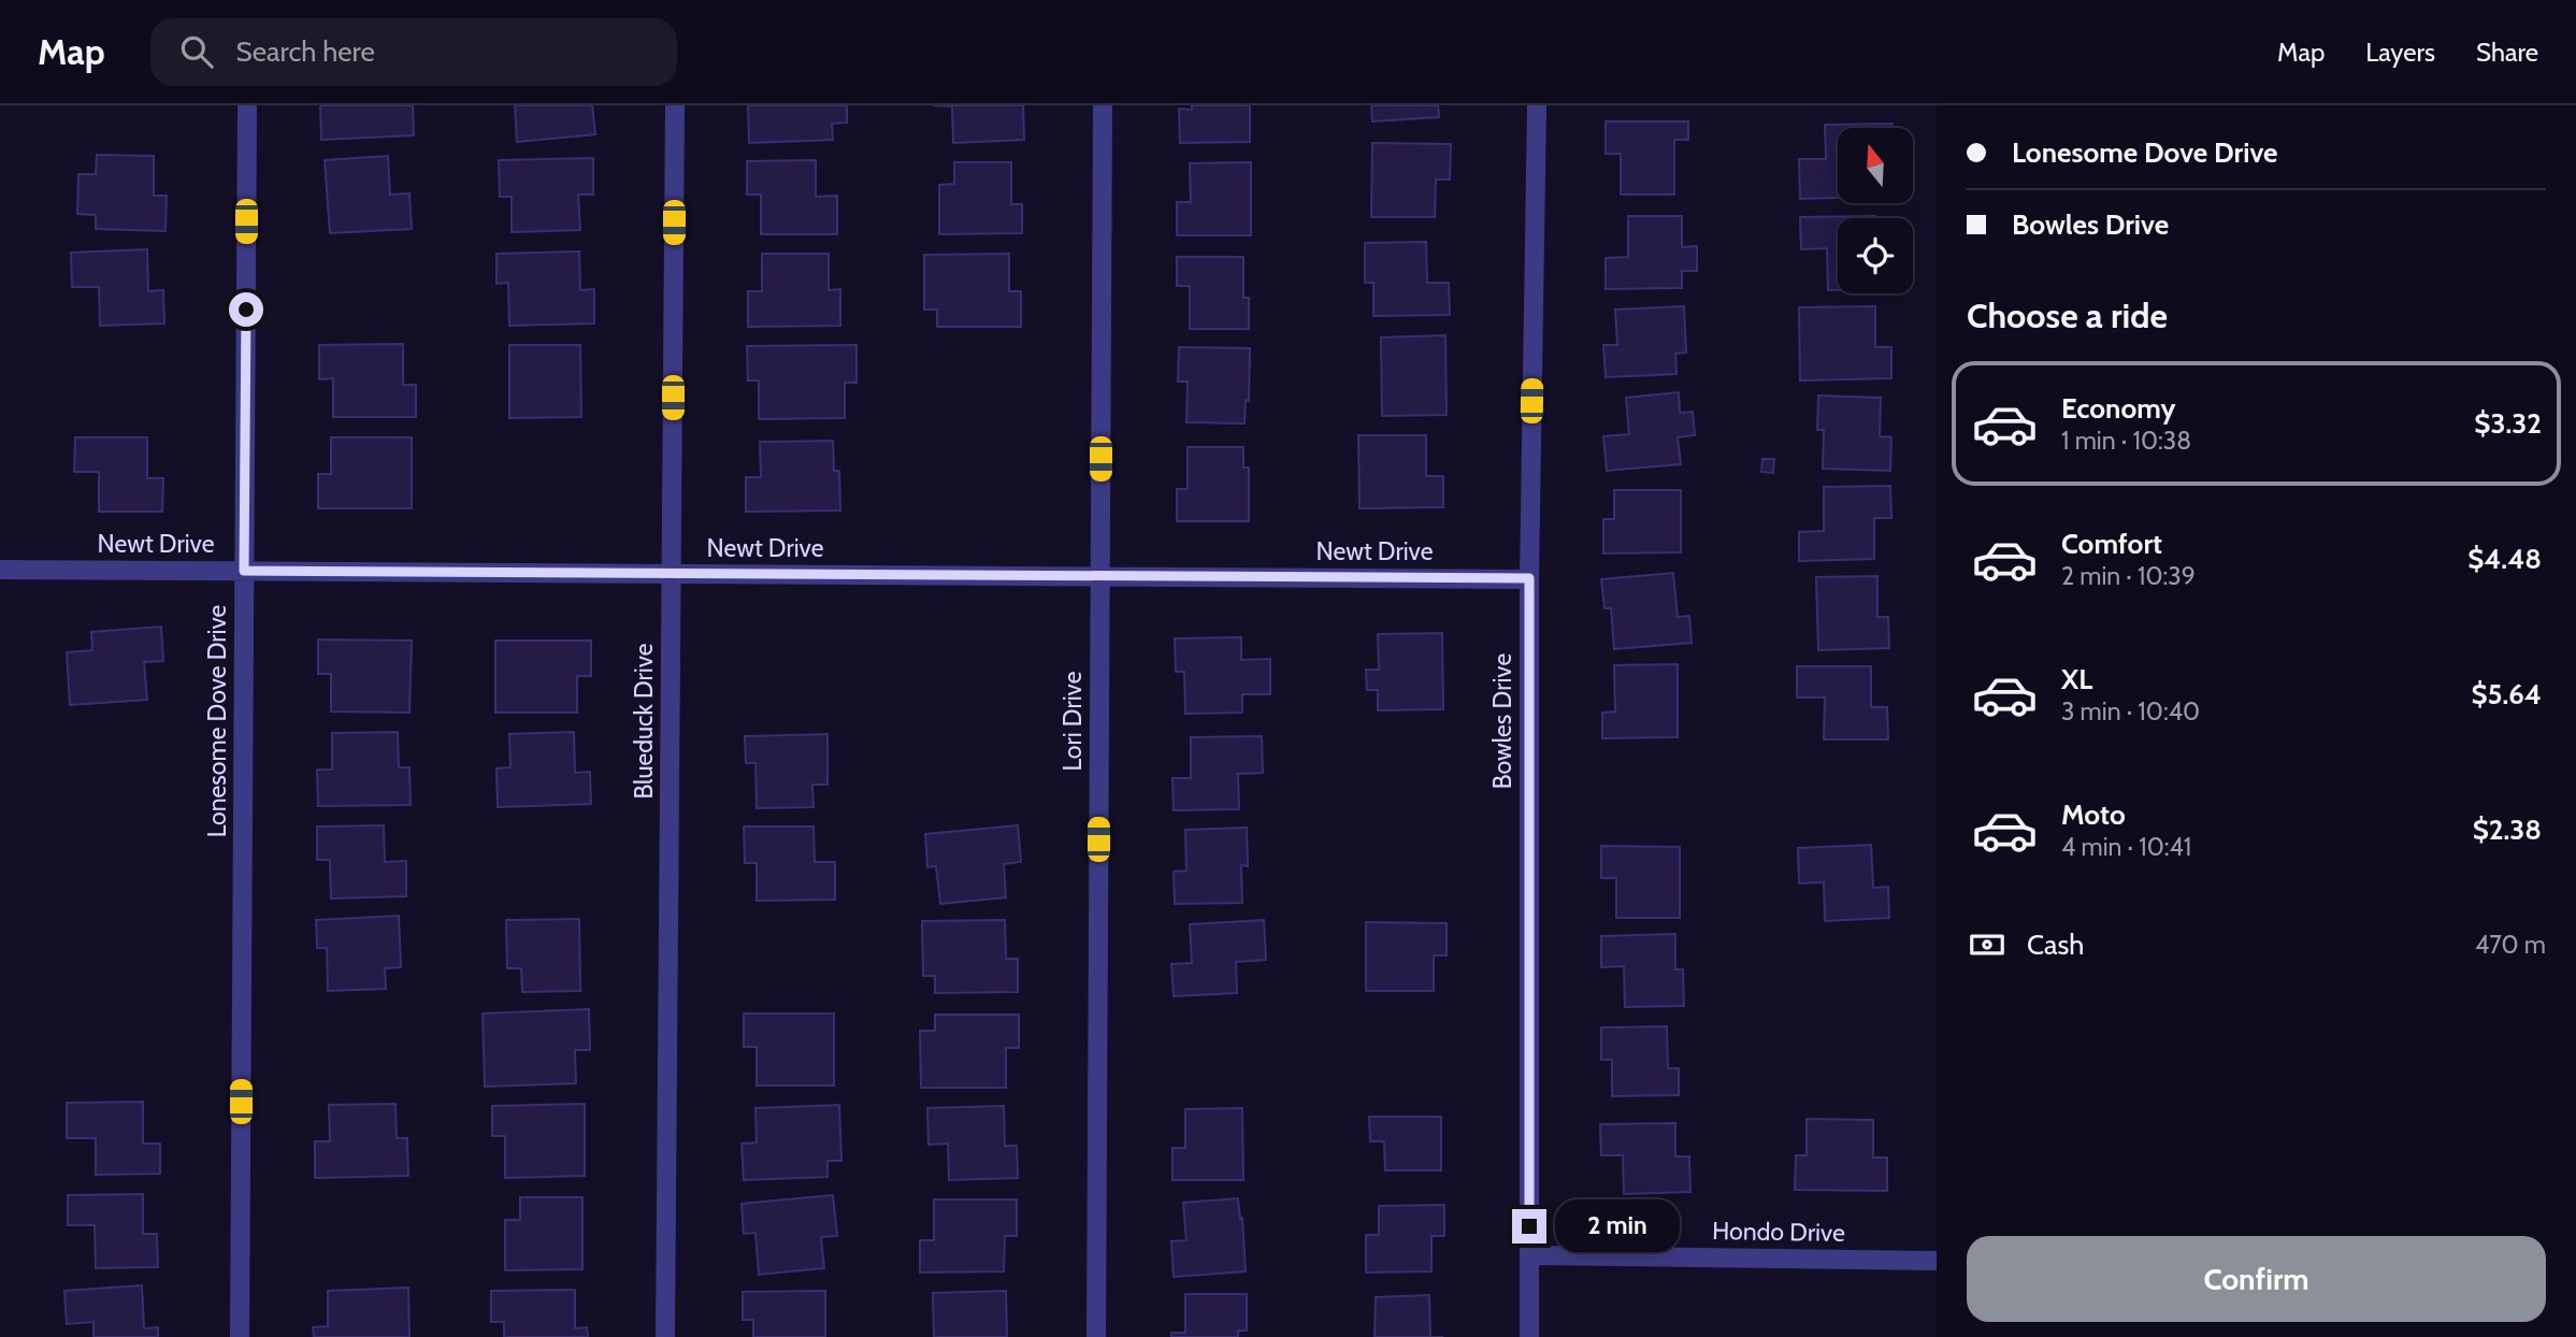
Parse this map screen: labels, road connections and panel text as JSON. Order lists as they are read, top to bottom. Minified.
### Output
{"streets":{"street":["Newt Drive","Lonesome Dove Drive","Blueduck Drive","Lori Drive","Bowles Drive","Hondo Drive"]},"crossings":[["Newt Drive","Lonesome Dove Drive"],["Newt Drive","Blueduck Drive"],["Newt Drive","Lori Drive"],["Newt Drive","Bowles Drive"],["Bowles Drive","Hondo Drive"]],"north":"top","page":{"header":"Map","search":"Search here","nav":["Map","Layers","Share"],"banner":["Lonesome Dove Drive","Bowles Drive"],"heading":"Choose a ride","list":[{"name":"Economy","note":"1 min · 10:38","value":"$3.32"},{"name":"Comfort","note":"2 min · 10:39","value":"$4.48"},{"name":"XL","note":"3 min · 10:40","value":"$5.64"},{"name":"Moto","note":"4 min · 10:41","value":"$2.38"}],"pay":["Cash","470 m"],"bubble":"2 min","buttons":"Confirm"}}
